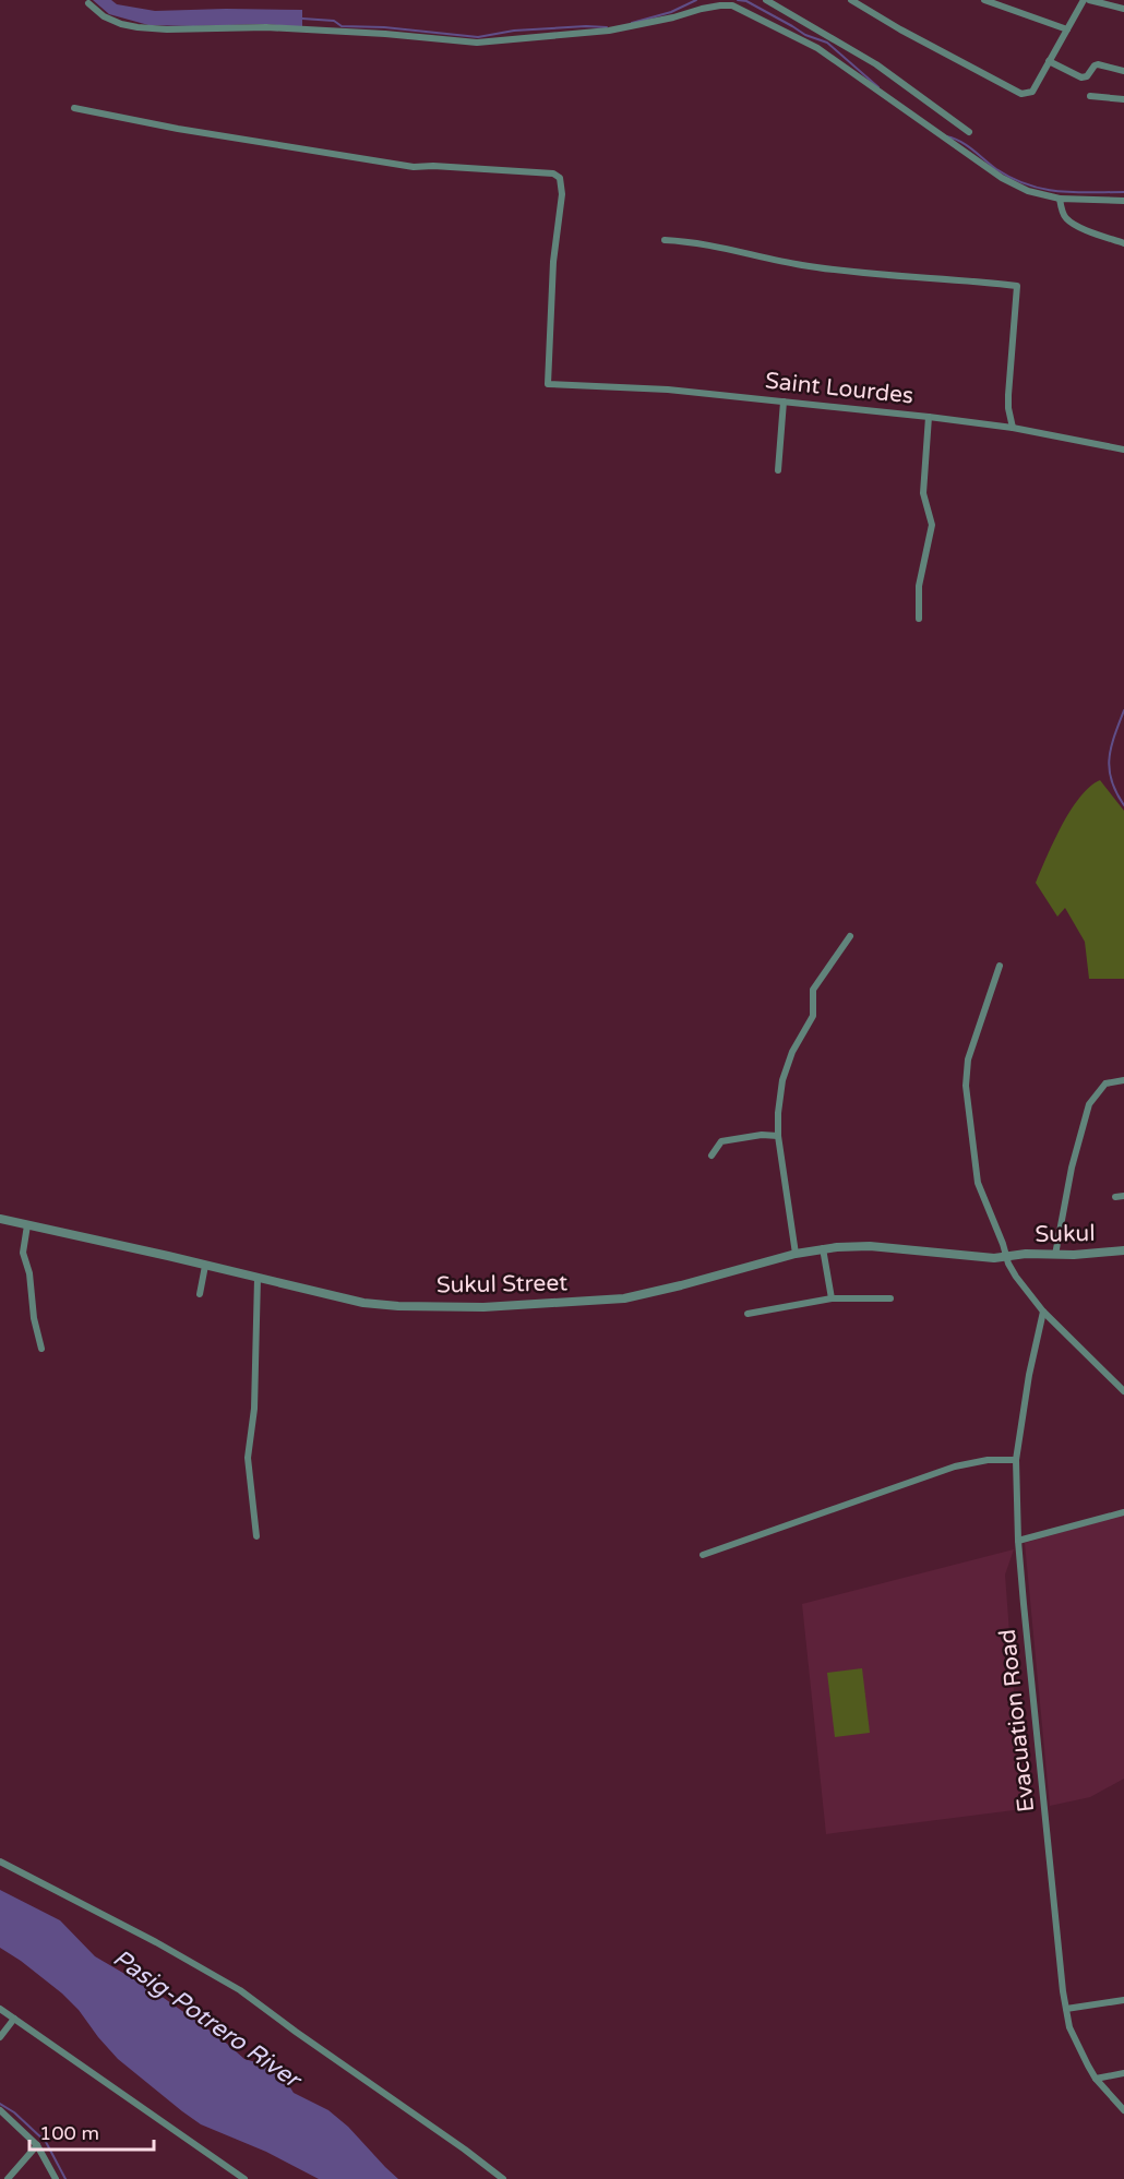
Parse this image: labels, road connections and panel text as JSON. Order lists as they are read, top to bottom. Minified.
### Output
{"streets":{"street":["Saint Lourdes","Sukul","Sukul Street","Evacuation Road"]},"crossings":[["Sukul","Sukul Street"]],"water":["Pasig-Potrero River"],"scale_bar":"100 m"}
